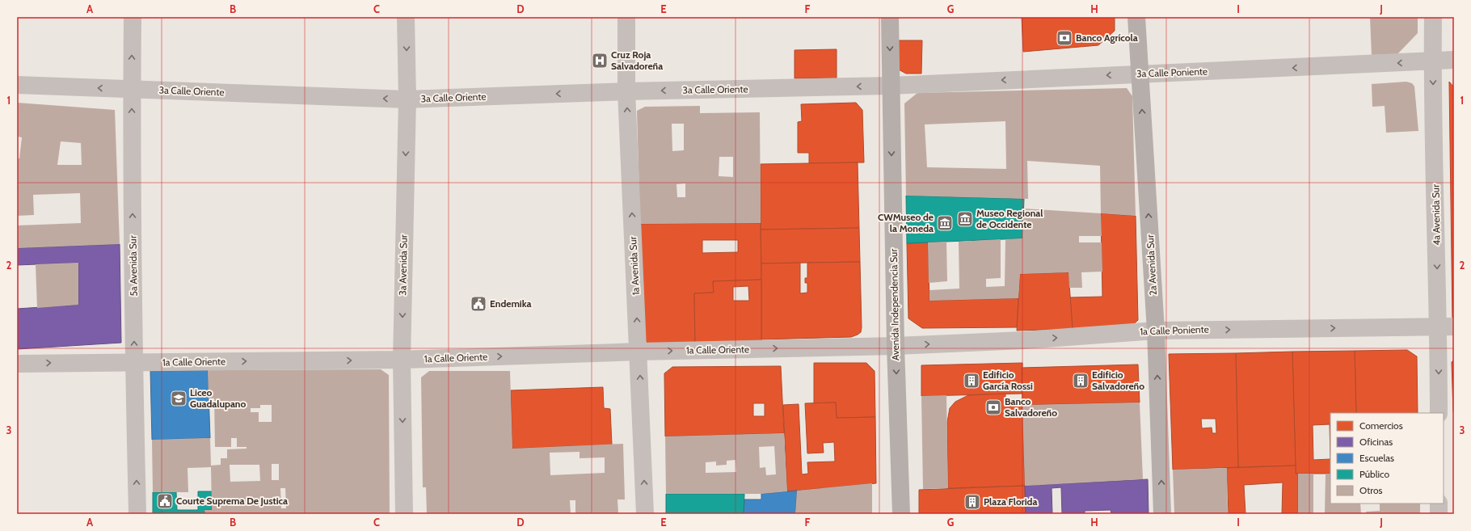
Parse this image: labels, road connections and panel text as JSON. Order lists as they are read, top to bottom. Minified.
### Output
{"streets":{"main road":["2a Avenida Sur","Avenida Independencia Sur"],"street":["3a Calle Poniente","3a Calle Oriente","4a Avenida Sur","3a Avenida Sur","5a Avenida Sur","1a Avenida Sur","1a Calle Poniente","1a Calle Oriente"]},"crossings":[["3a Calle Poniente","3a Calle Oriente"],["3a Calle Poniente","4a Avenida Sur"],["3a Calle Poniente","2a Avenida Sur"],["3a Calle Poniente","Avenida Independencia Sur"],["3a Calle Oriente","3a Avenida Sur"],["3a Calle Oriente","5a Avenida Sur"],["3a Calle Oriente","1a Avenida Sur"],["3a Calle Oriente","Avenida Independencia Sur"],["4a Avenida Sur","1a Calle Poniente"],["3a Avenida Sur","1a Calle Oriente"],["2a Avenida Sur","1a Calle Poniente"],["5a Avenida Sur","1a Calle Oriente"],["1a Avenida Sur","1a Calle Oriente"],["Avenida Independencia Sur","1a Calle Poniente"],["Avenida Independencia Sur","1a Calle Oriente"],["1a Calle Poniente","1a Calle Oriente"]],"one_way":["3a Calle Poniente","3a Calle Oriente","4a Avenida Sur","3a Avenida Sur","2a Avenida Sur","5a Avenida Sur","1a Avenida Sur","Avenida Independencia Sur","1a Calle Poniente","1a Calle Oriente"],"places":{"bank":["Banco Agrícola","Banco Salvadoreño"],"hospital":["Cruz Roja Salvadoreña"],"museum":["Museo Regional de Occidente","CWMuseo de la Moneda"],"public building":["Endemika","Courte Suprema De Justica"],"building":["Edificio García Rossi","Edificio Salvadoreño","Plaza Florida"],"school or university":["Liceo Guadalupano"]},"legend":["Comercios","Oficinas","Escuelas","Público","Otros"],"grid":{"columns":["A","B","C","D","E","F","G","H","I","J"],"rows":["1","2","3"]}}
